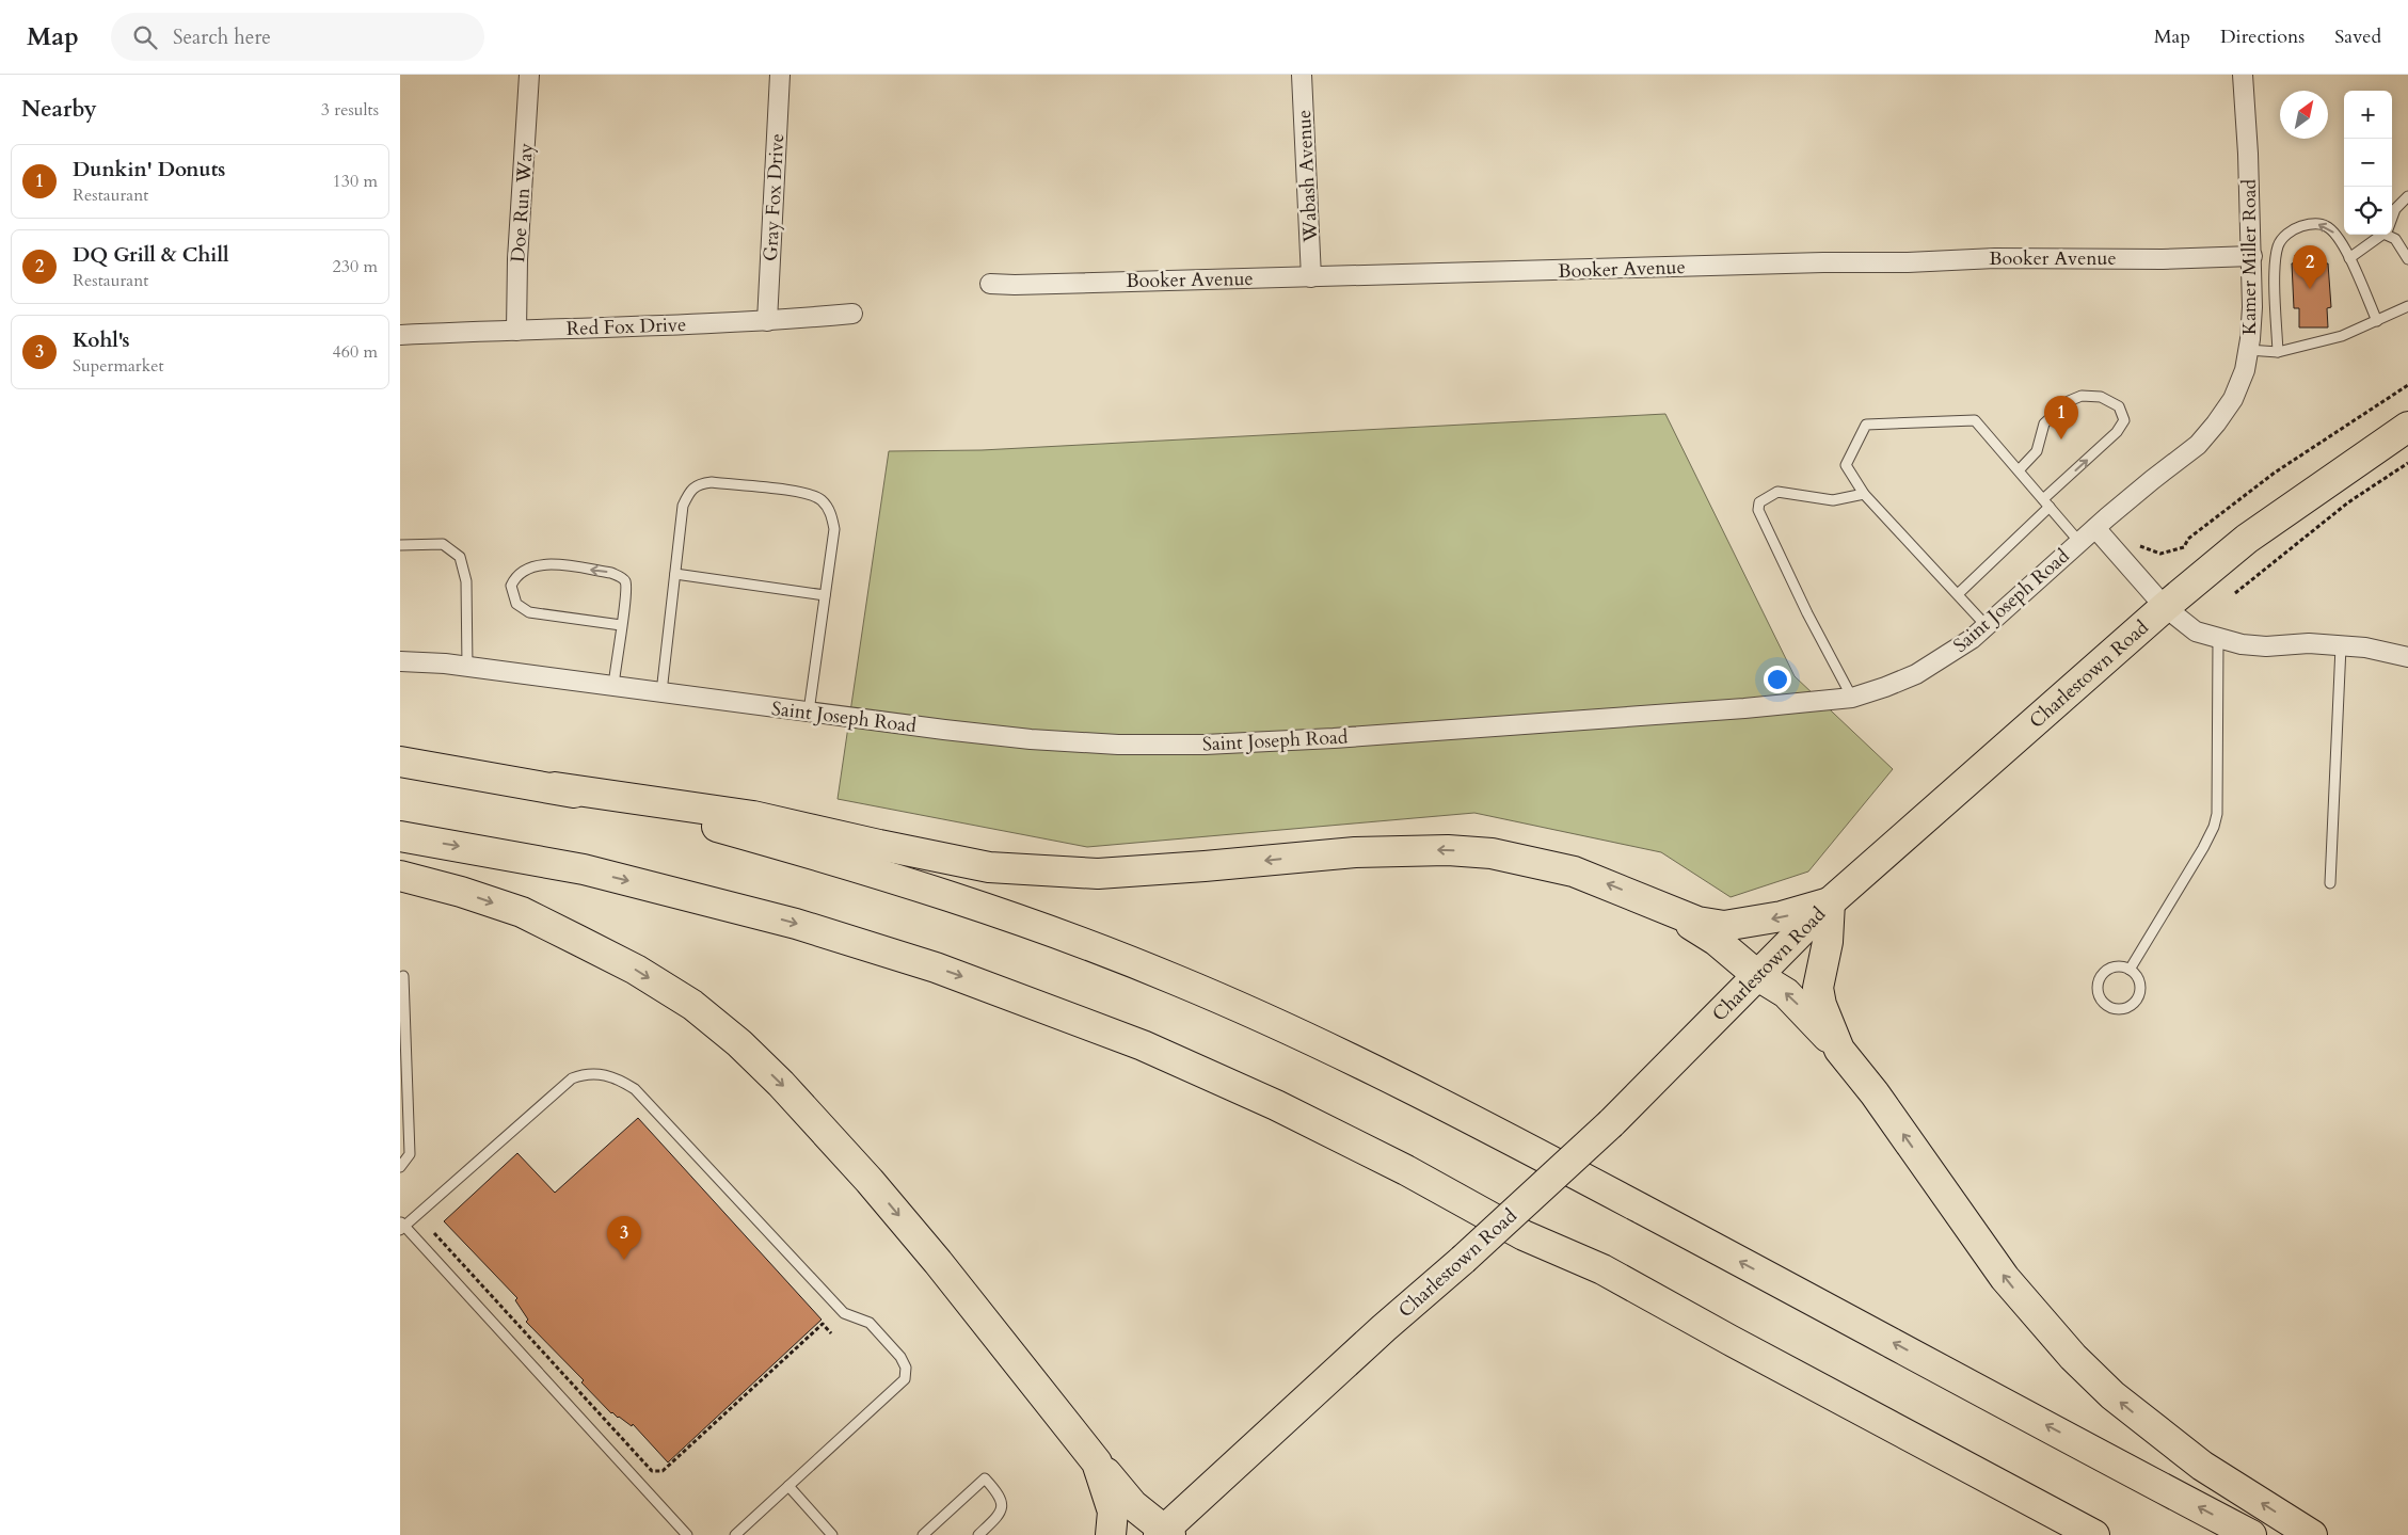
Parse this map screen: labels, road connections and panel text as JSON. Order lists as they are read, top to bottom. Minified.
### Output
{"streets":{"main road":["Charlestown Road"],"street":["Wabash Avenue","Gray Fox Drive","Doe Run Way","Kamer Miller Road","Booker Avenue","Red Fox Drive","Saint Joseph Road"]},"crossings":[["Wabash Avenue","Booker Avenue"],["Gray Fox Drive","Red Fox Drive"],["Doe Run Way","Red Fox Drive"],["Kamer Miller Road","Booker Avenue"],["Kamer Miller Road","Saint Joseph Road"]],"north":"top right","page":{"header":"Map","search":"Search here","nav":["Map","Directions","Saved"],"heading":["Nearby","3 results"],"map_buttons":["+","−"],"list":[{"mark":"1","name":"Dunkin' Donuts","note":"Restaurant","value":"130 m"},{"mark":"2","name":"DQ Grill & Chill","note":"Restaurant","value":"230 m"},{"mark":"3","name":"Kohl's","note":"Supermarket","value":"460 m"}],"pins":["2","1","3"]}}
